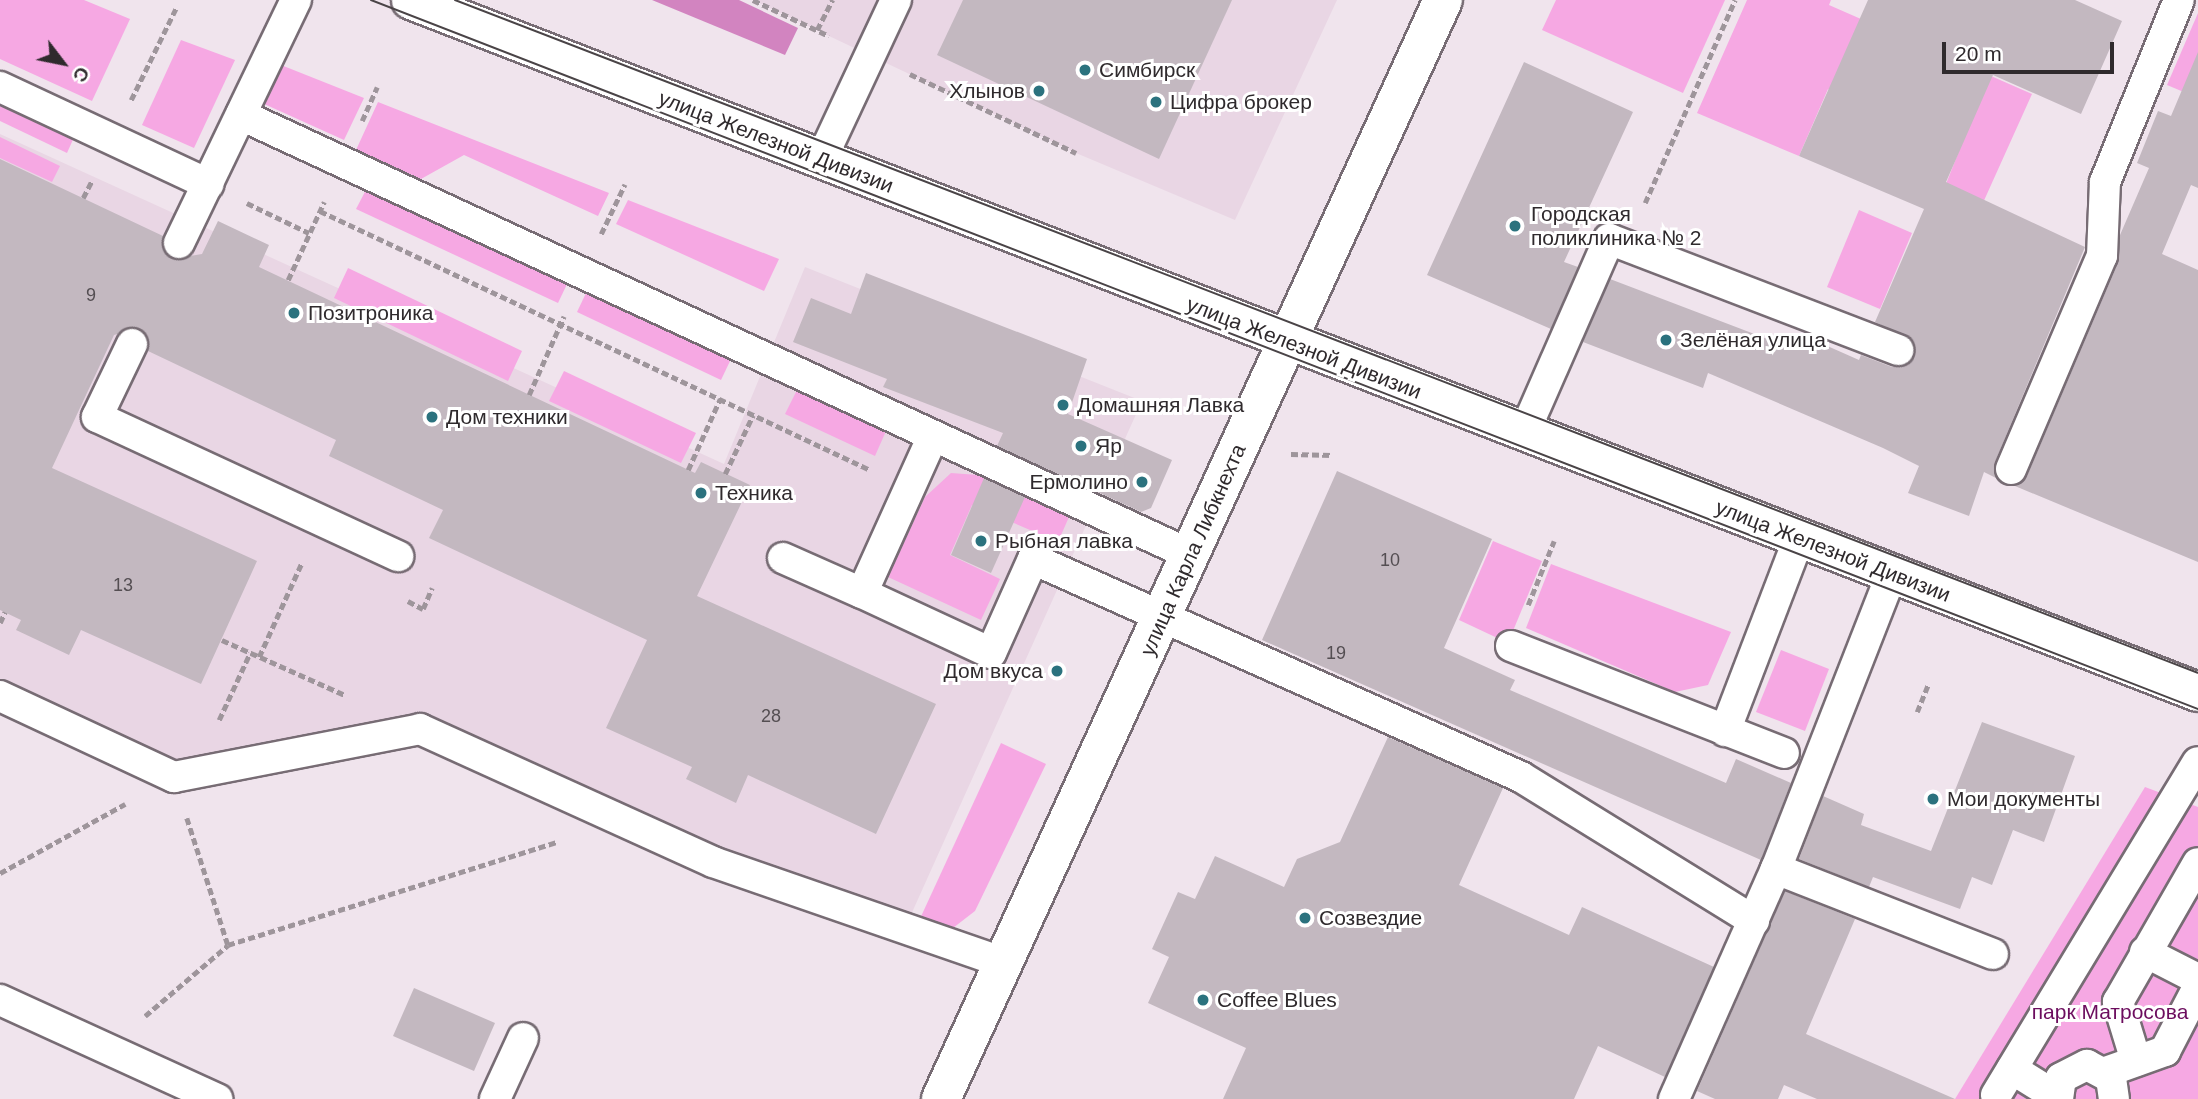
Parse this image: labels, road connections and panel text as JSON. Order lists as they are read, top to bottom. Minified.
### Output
{"streets":{"street":["улица Железной Дивизии","улица Карла Либкнехта"]},"crossings":[["улица Железной Дивизии","улица Карла Либкнехта"]],"parks":["парк Матросова"],"places":["Симбирск","Хлынов","Цифра брокер","Городская поликлиника № 2","Позитроника","Зелёная улица","Домашняя Лавка","Дом техники","Яр","Ермолино","Техника","Рыбная лавка","Дом вкуса","Мои документы","Созвездие","Coffee Blues"],"house_numbers":["9","10","13","19","28"],"scale_bar":"20 m","north":"bottom right"}
